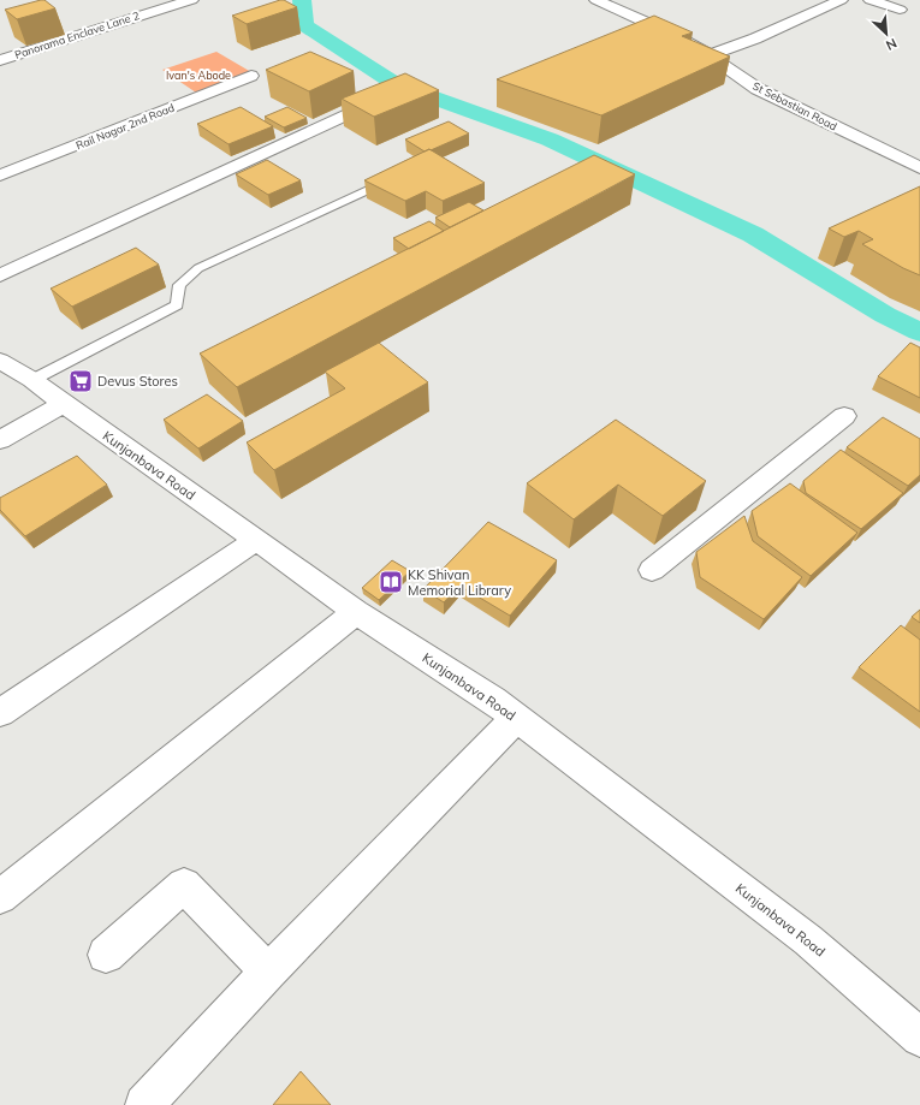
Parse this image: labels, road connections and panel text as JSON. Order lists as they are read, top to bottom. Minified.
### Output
{"streets":{"street":["Panorama Enclave Lane 2","St Sebastian Road","Rail Nagar 2nd Road","Kunjanbava Road"]},"parks":["Ivan's Abode"],"places":{"supermarket":["Devus Stores"],"library":["KK Shivan Memorial Library"]},"north":"bottom right"}
